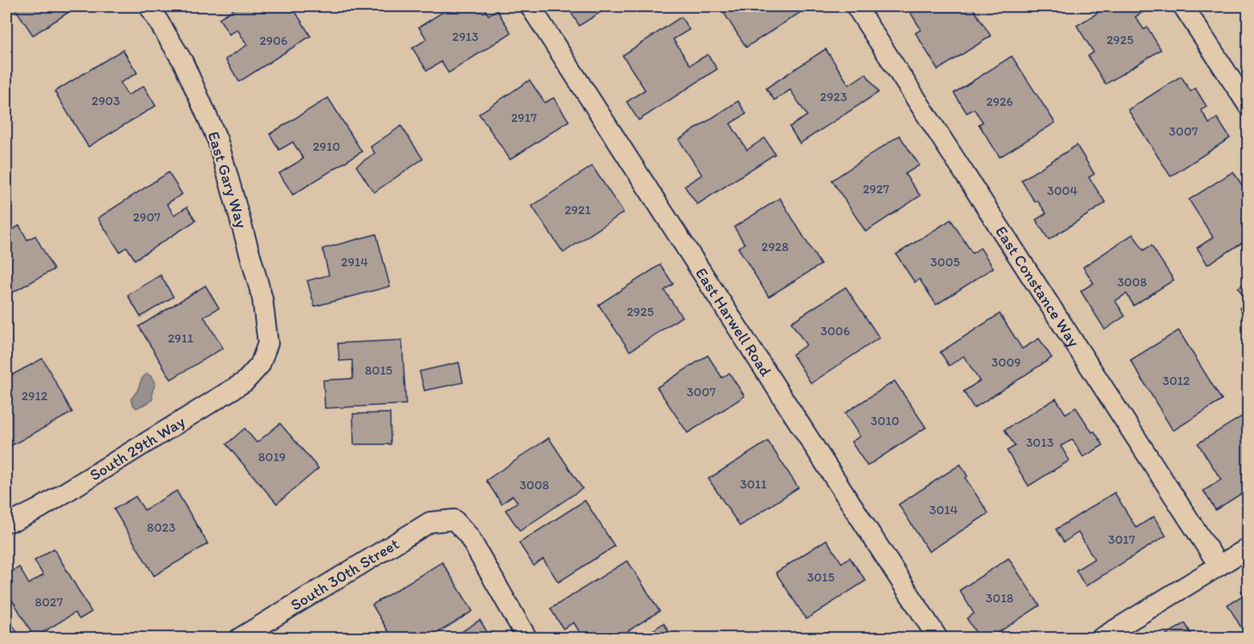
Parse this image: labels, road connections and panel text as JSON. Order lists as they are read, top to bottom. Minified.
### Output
{"streets":{"street":["East Gary Way","East Constance Way","East Harwell Road","South 29th Way","South 30th Street"]},"crossings":[["East Gary Way","South 29th Way"]],"house_numbers":["2913","2925","2906","2923","2903","2926","2917","3007","2910","2927","3004","2921","2907","2928","2914","3005","3008","2925","3006","2911","3009","8015","3012","3007","2912","3010","3013","8019","3011","3008","3014","8023","3017","3015","3018","8027"]}
